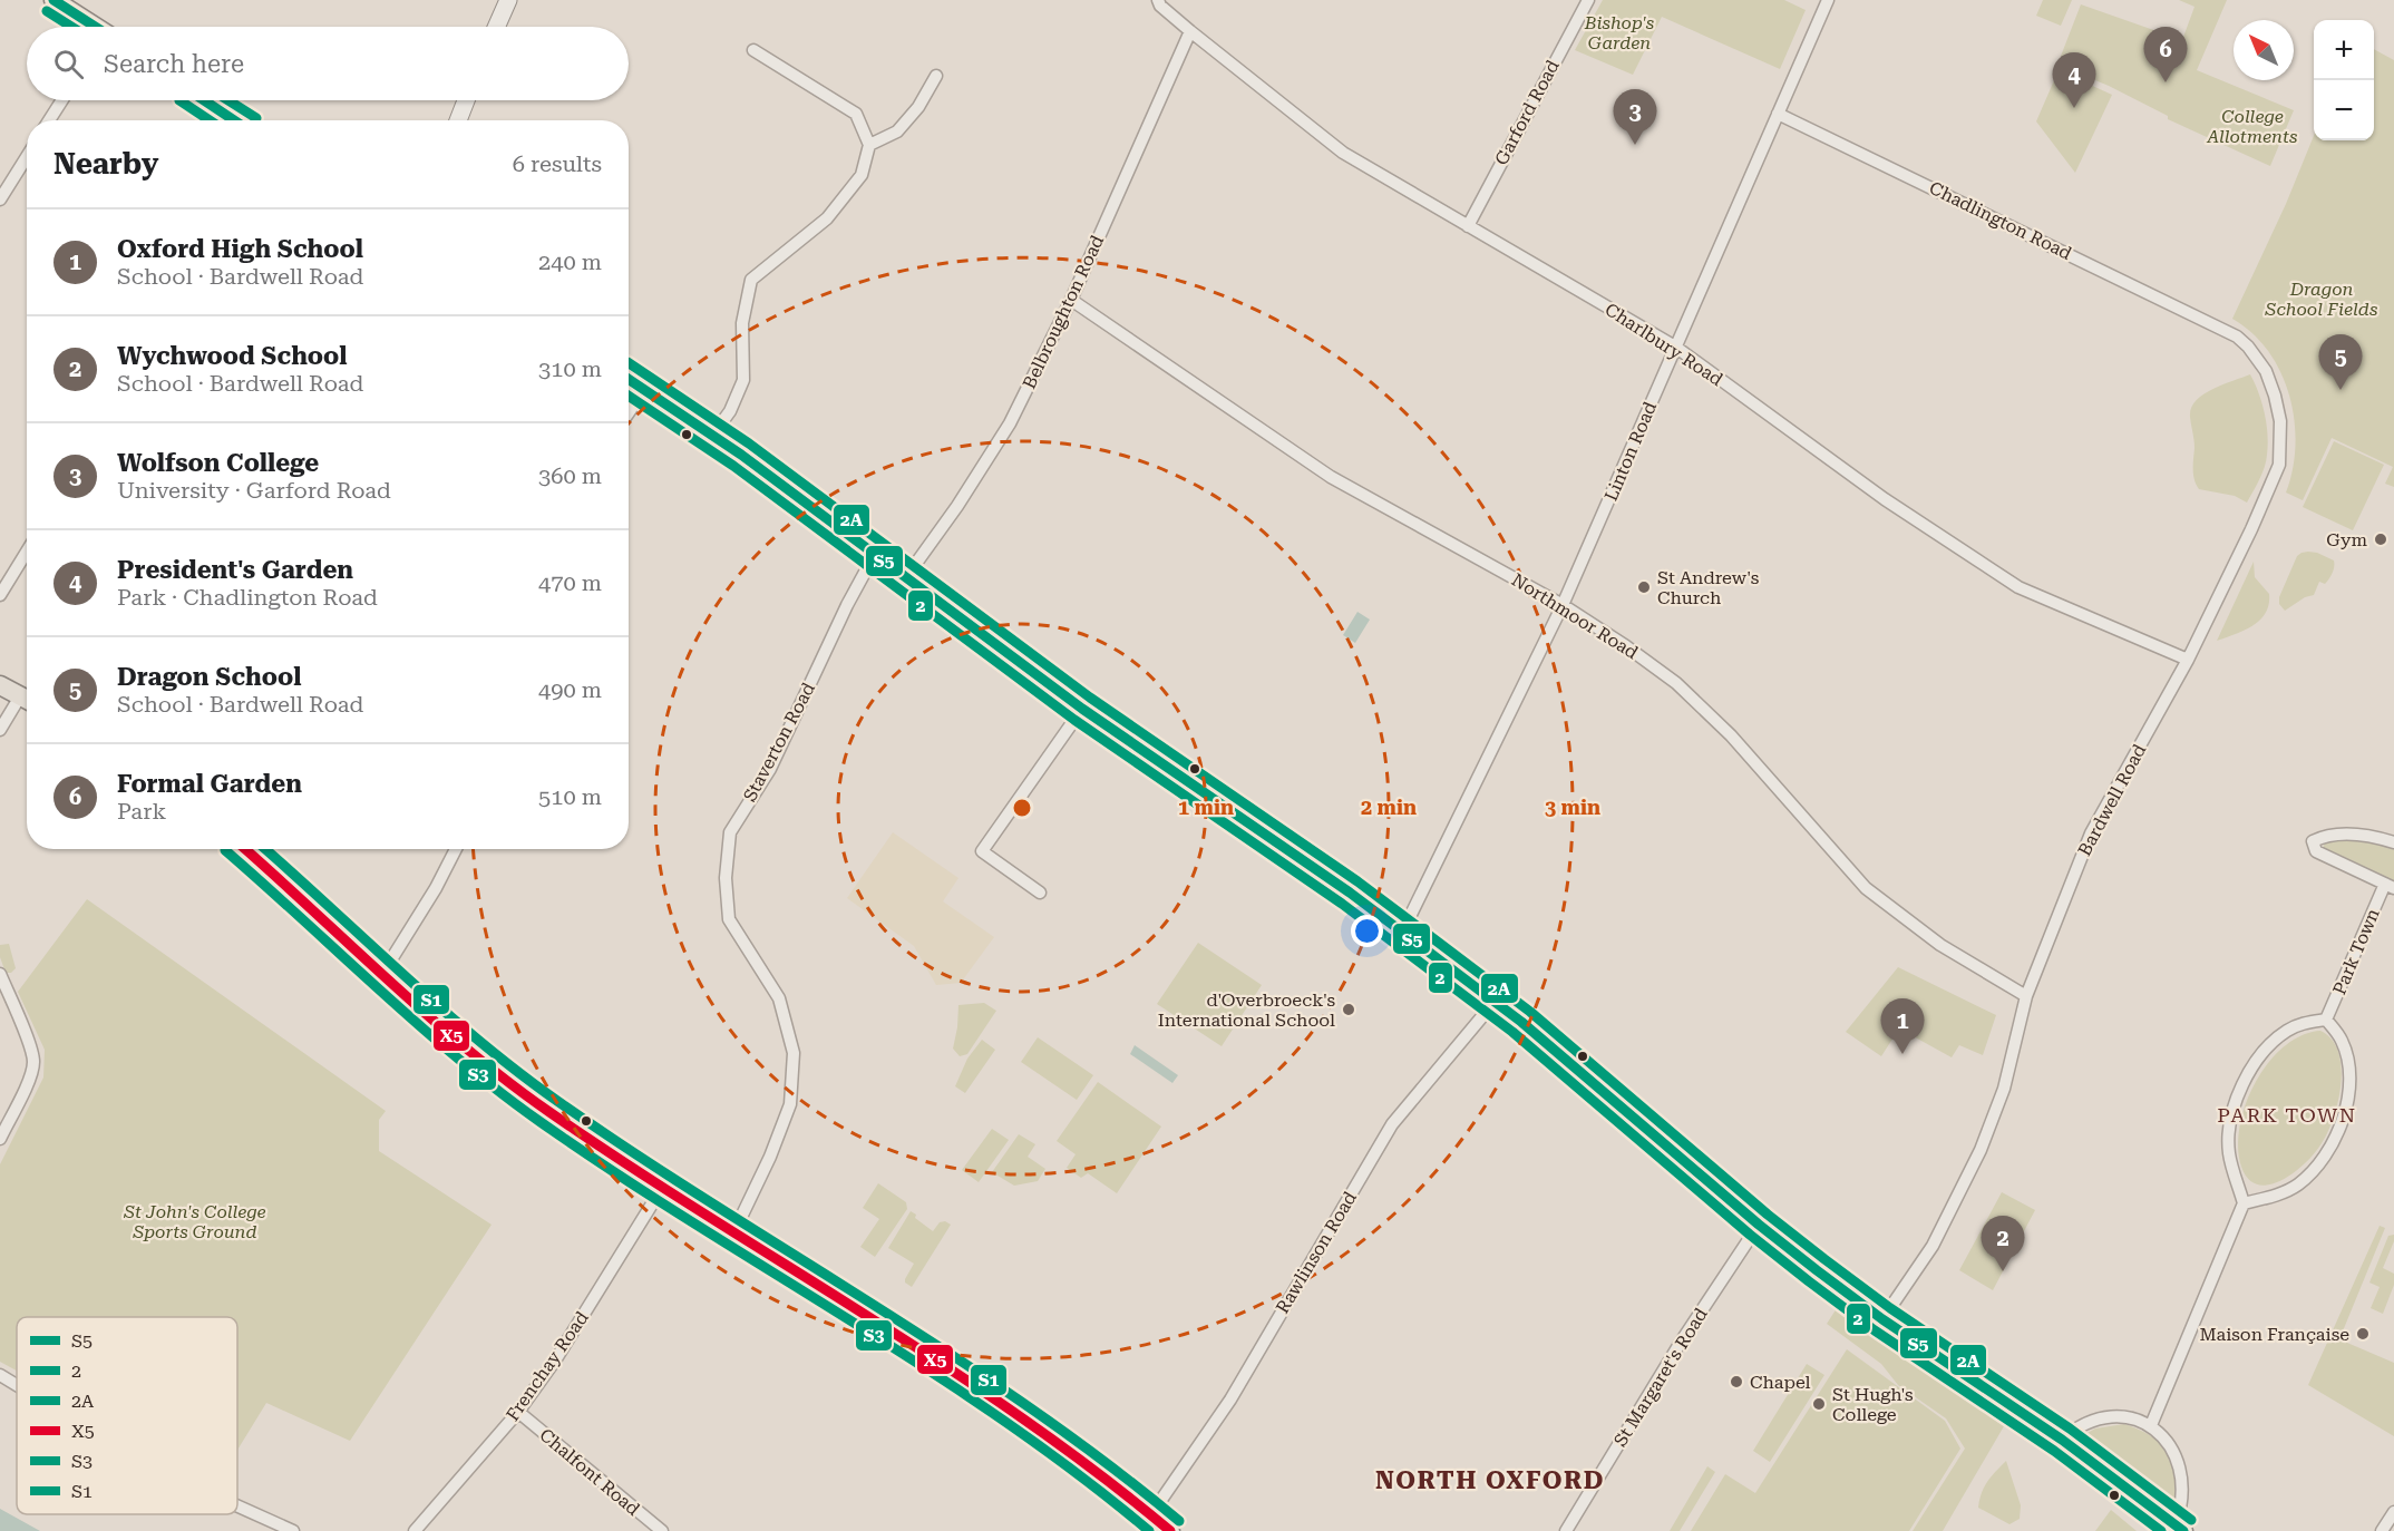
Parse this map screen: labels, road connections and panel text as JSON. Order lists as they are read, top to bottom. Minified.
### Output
{"streets":{"street":["Garford Road","Chadlington Road","Belbroughton Road","Charlbury Road","Linton Road","Northmoor Road","Staverton Road","Bardwell Road","Park Town","Rawlinson Road","Frenchay Road","St Margaret's Road","Chalfont Road"]},"crossings":[["Garford Road","Charlbury Road"],["Chadlington Road","Linton Road"],["Chadlington Road","Bardwell Road"],["Belbroughton Road","Charlbury Road"],["Belbroughton Road","Northmoor Road"],["Charlbury Road","Linton Road"],["Charlbury Road","Bardwell Road"],["Linton Road","Northmoor Road"],["Northmoor Road","Bardwell Road"],["Frenchay Road","Chalfont Road"]],"districts":["PARK TOWN","NORTH OXFORD"],"parks":["Bishop's Garden","College Allotments","Dragon School Fields","St John's College Sports Ground"],"places":["Gym","St Andrew's Church","d'Overbroeck's International School","Maison Française","Chapel","St Hugh's College"],"lines":["transit line S5","transit line 2","transit line 2A","transit line X5","transit line S1","transit line S3"],"legend":["S5","2","2A","X5","S3","S1"],"north":"top left","page":{"map_buttons":["+","−"],"pins":["6","4","3","5","1","2"],"search":"Search here","heading":["Nearby","6 results"],"list":[{"mark":"1","name":"Oxford High School","note":"School · Bardwell Road","value":"240 m"},{"mark":"2","name":"Wychwood School","note":"School · Bardwell Road","value":"310 m"},{"mark":"3","name":"Wolfson College","note":"University · Garford Road","value":"360 m"},{"mark":"4","name":"President's Garden","note":"Park · Chadlington Road","value":"470 m"},{"mark":"5","name":"Dragon School","note":"School · Bardwell Road","value":"490 m"},{"mark":"6","name":"Formal Garden","note":"Park","value":"510 m"}]},"rings":["1 min","2 min","3 min"]}
